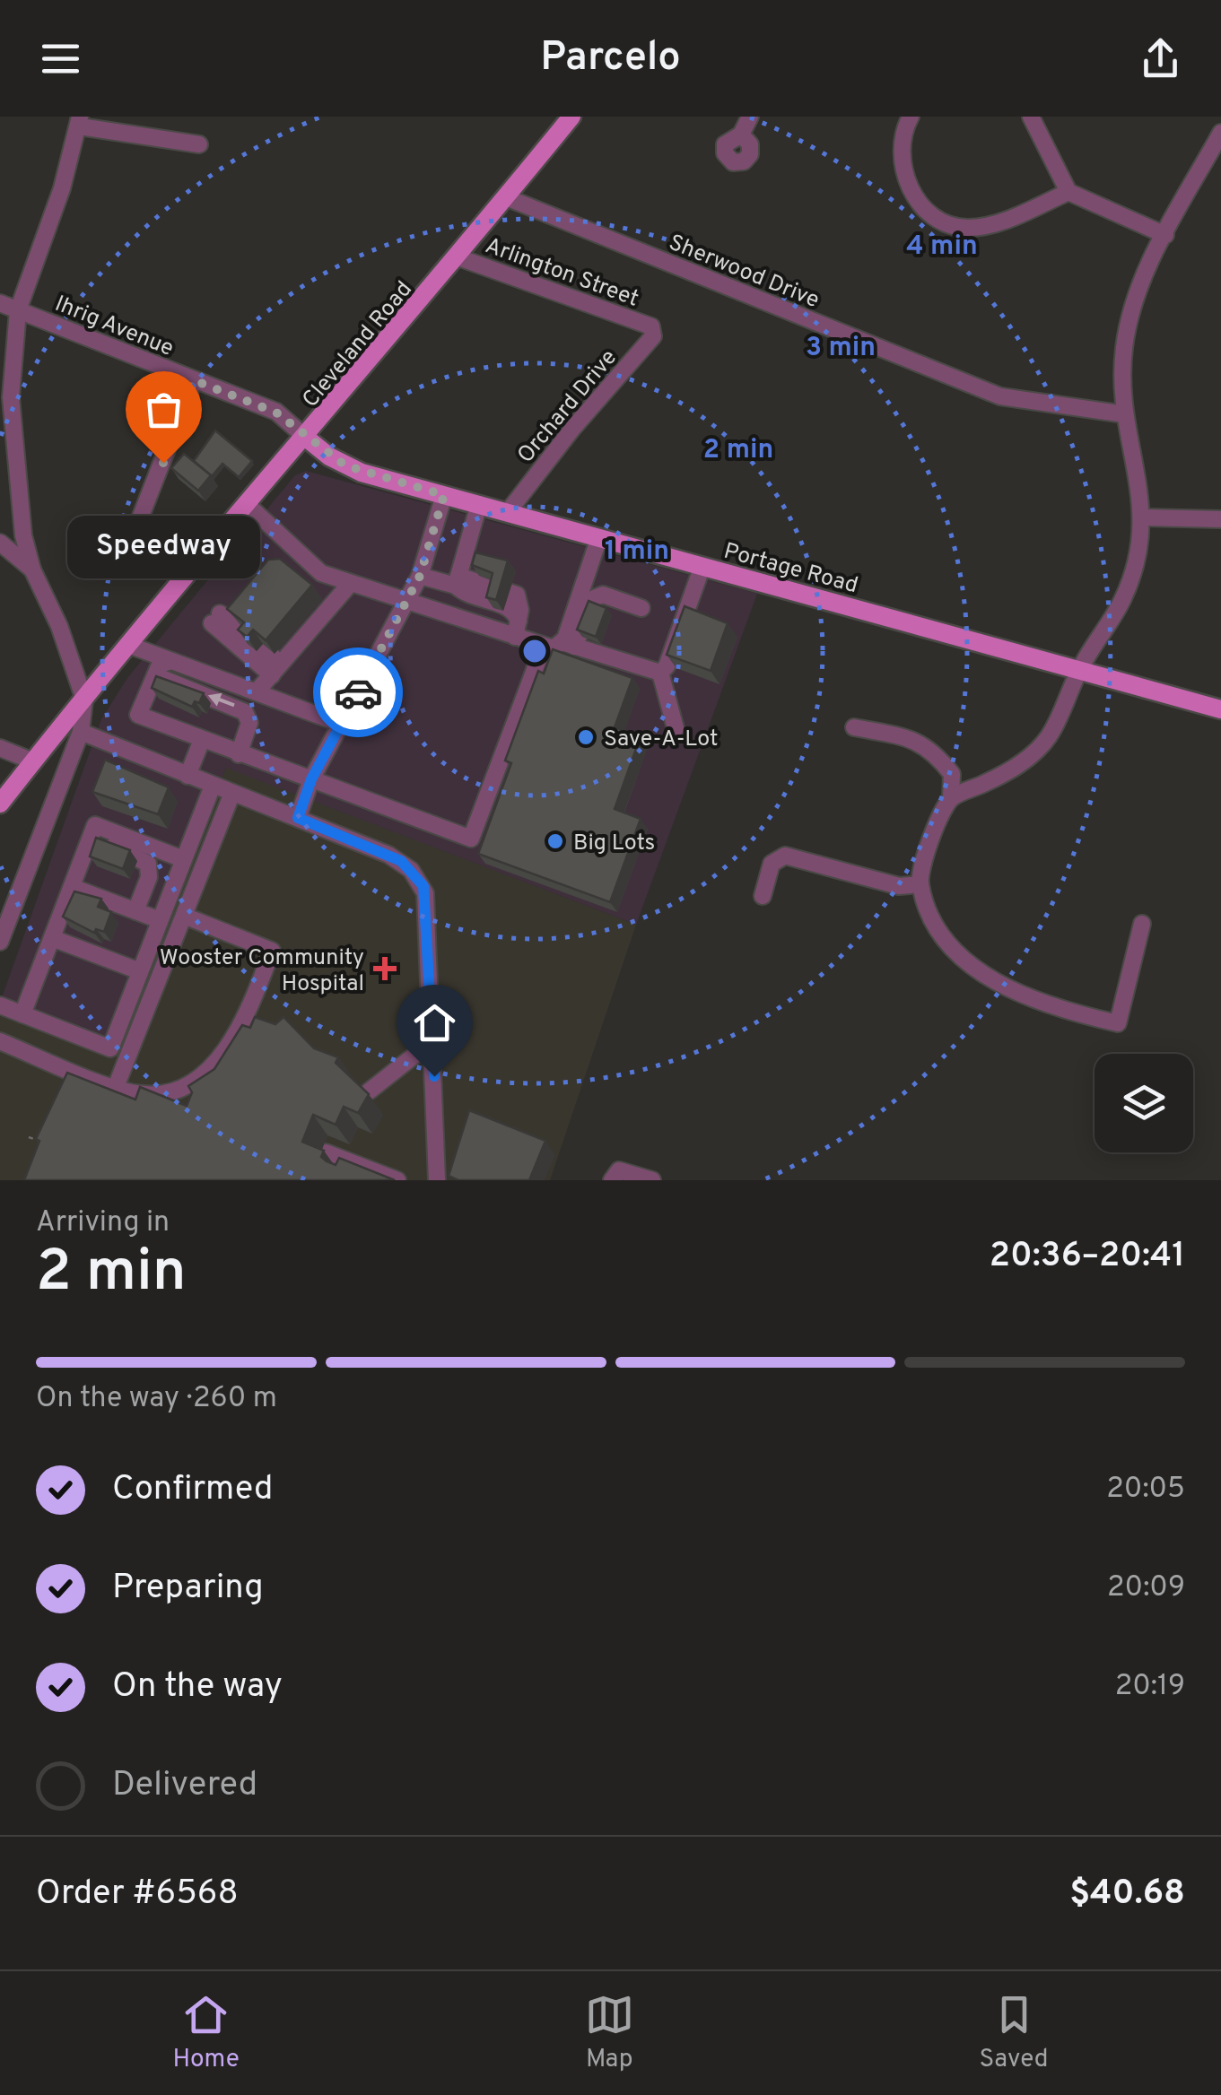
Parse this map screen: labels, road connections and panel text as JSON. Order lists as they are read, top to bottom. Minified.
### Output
{"streets":{"main road":["Cleveland Road","Portage Road"],"street":["Sherwood Drive","Arlington Street","Ihrig Avenue","Orchard Drive"]},"crossings":[["Sherwood Drive","Cleveland Road"],["Arlington Street","Cleveland Road"],["Arlington Street","Orchard Drive"],["Ihrig Avenue","Cleveland Road"],["Ihrig Avenue","Portage Road"],["Cleveland Road","Portage Road"],["Orchard Drive","Portage Road"]],"places":{"other":["Speedway","Save-A-Lot","Big Lots"],"health":["Wooster Community Hospital"]},"page":{"header":"Parcelo","bubble":"Speedway","heading":["2 min","Arriving in","20:36–20:41"],"panel":["Order #6568","$40.68"],"bar":"On the way · 260 m","list":[["Confirmed","20:05"],["Preparing","20:09"],["On the way","20:19"],"Delivered"],"tabs":["Home","Map","Saved"]},"rings":["4 min","3 min","2 min","1 min"]}
